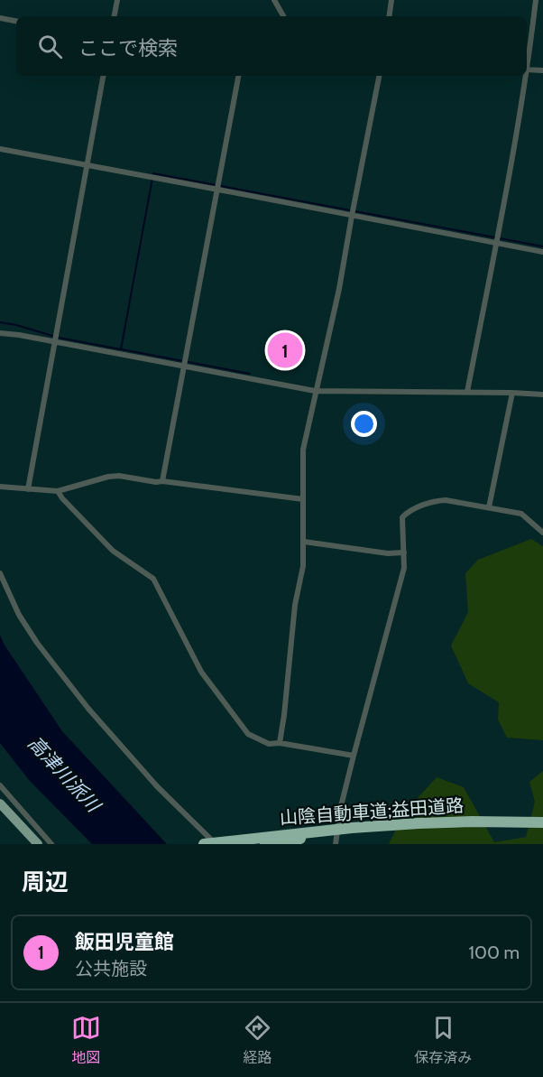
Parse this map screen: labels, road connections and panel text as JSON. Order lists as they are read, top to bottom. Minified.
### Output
{"streets":{"highway":["山陰自動車道;益田道路"]},"water":["高津川派川"],"page":{"search":"ここで検索","pins":"1","heading":"周辺","list":[{"mark":"1","name":"飯田児童館","note":"公共施設","value":"100 m"}],"nav":["地図","経路","保存済み"]}}
